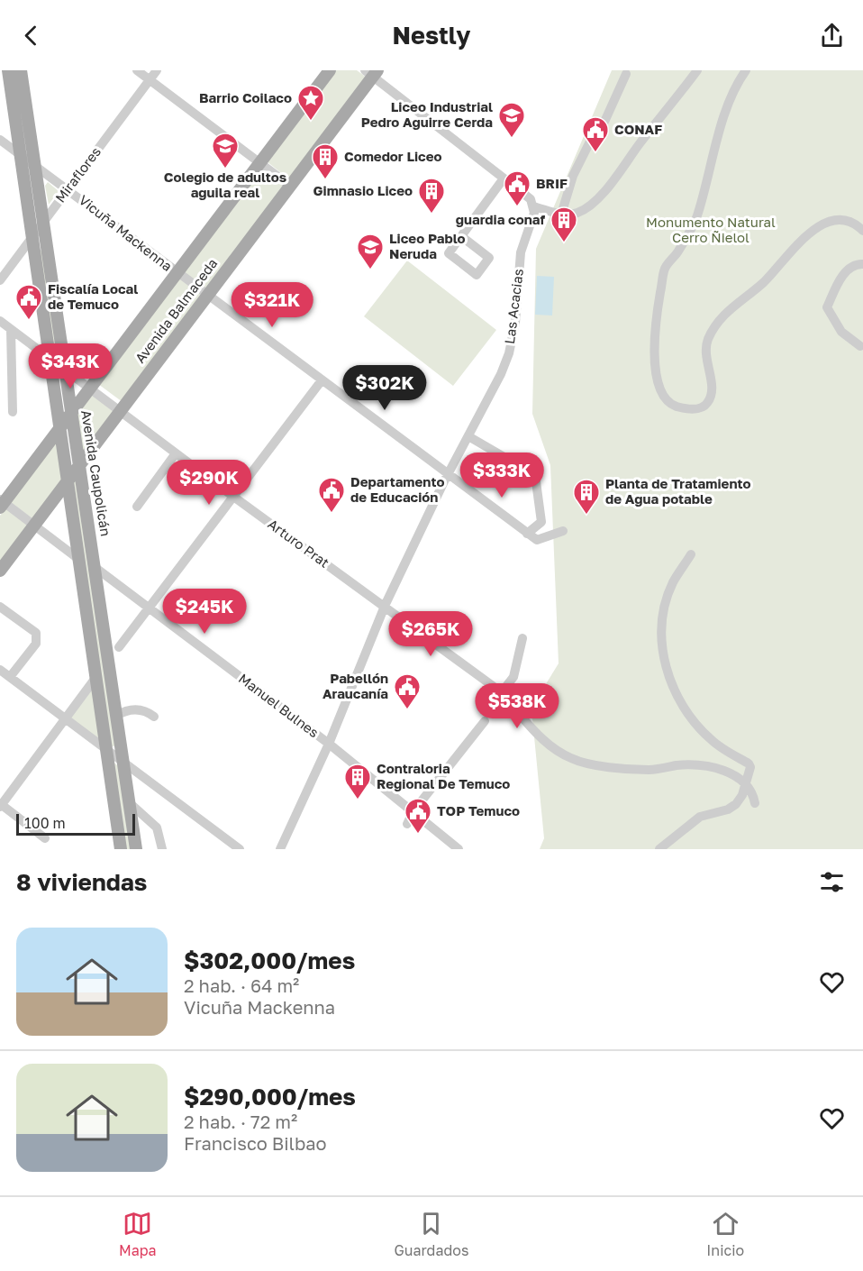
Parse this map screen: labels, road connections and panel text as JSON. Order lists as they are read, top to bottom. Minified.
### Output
{"streets":{"main road":["Avenida Balmaceda","Avenida Caupolicán"],"street":["Miraflores","Vicuña Mackenna","Las Acacias","Arturo Prat","Manuel Bulnes"]},"crossings":[["Miraflores","Vicuña Mackenna"],["Miraflores","Avenida Caupolicán"],["Vicuña Mackenna","Las Acacias"],["Vicuña Mackenna","Avenida Balmaceda"],["Vicuña Mackenna","Avenida Caupolicán"],["Las Acacias","Arturo Prat"],["Las Acacias","Manuel Bulnes"],["Avenida Balmaceda","Avenida Caupolicán"],["Avenida Balmaceda","Arturo Prat"],["Avenida Caupolicán","Arturo Prat"],["Avenida Caupolicán","Manuel Bulnes"]],"parks":["Monumento Natural Cerro Ñielol"],"places":{"place":["Barrio Coilaco"],"school or university":["Liceo Industrial Pedro Aguirre Cerda","Colegio de adultos aguila real","Liceo Pablo Neruda"],"public building":["CONAF","BRIF","Fiscalía Local de Temuco","Departamento de Educación","Pabellón Araucanía","TOP Temuco"],"building":["Comedor Liceo","Gimnasio Liceo","guardia conaf","Planta de Tratamiento de Agua potable","Contraloria Regional De Temuco"]},"scale_bar":"100 m","page":{"header":"Nestly","price":["$321K","$343K","$302K","$333K","$290K","$245K","$265K","$538K"],"scale":"100 m","heading":"8 viviendas","list":[{"name":"$302,000/mes","note":"2 hab. · 64 m² · Vicuña Mackenna"},{"name":"$290,000/mes","note":"2 hab. · 72 m² · Francisco Bilbao"}],"tabs":["Mapa","Guardados","Inicio"]}}
